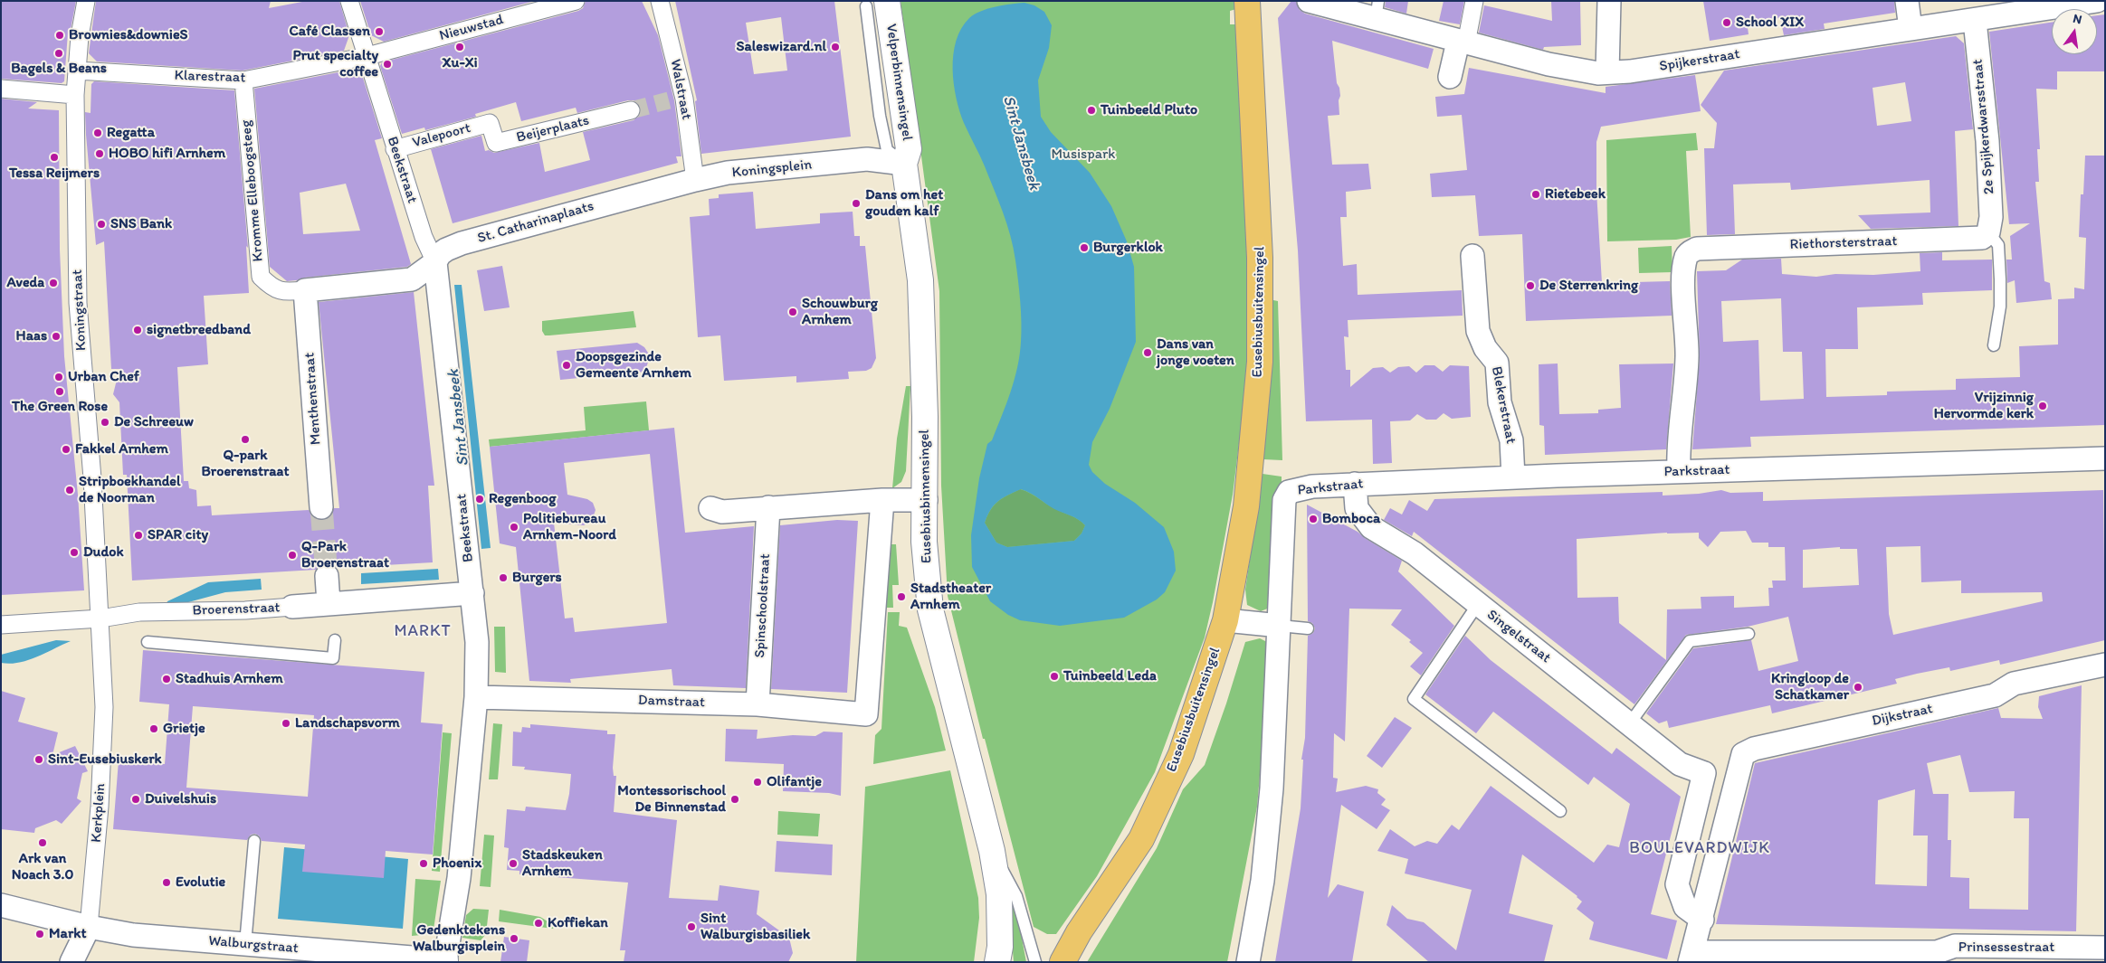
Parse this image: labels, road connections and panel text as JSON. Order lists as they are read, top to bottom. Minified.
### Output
{"streets":{"main road":["Eusebiusbuitensingel"],"street":["Nieuwstad","Spijkerstraat","Klarestraat","Velperbinnensingel","Walstraat","2e Spijkerdwarsstraat","Beijerplaats","Valepoort","Koningsplein","Beekstraat","Kromme Elleboogsteeg","St. Catharinaplaats","Riethorsterstraat","Koningstraat","Menthenstraat","Blekerstraat","Parkstraat","Eusebiusbinnensingel","Spinschoolstraat","Broerenstraat","Singelstraat","Damstraat","Dijkstraat","Kerkplein","Walburgstraat","Prinsessestraat"]},"crossings":[["Nieuwstad","Klarestraat"],["Nieuwstad","Beekstraat"],["Spijkerstraat","2e Spijkerdwarsstraat"],["Klarestraat","Beekstraat"],["Klarestraat","Kromme Elleboogsteeg"],["Klarestraat","Koningstraat"],["Velperbinnensingel","Koningsplein"],["Velperbinnensingel","Eusebiusbinnensingel"],["Walstraat","Koningsplein"],["2e Spijkerdwarsstraat","Riethorsterstraat"],["Beijerplaats","Valepoort"],["Valepoort","Beekstraat"],["Koningsplein","St. Catharinaplaats"],["Koningsplein","Eusebiusbinnensingel"],["Beekstraat","Kromme Elleboogsteeg"],["Beekstraat","St. Catharinaplaats"],["Beekstraat","Broerenstraat"],["Beekstraat","Damstraat"],["Beekstraat","Walburgstraat"],["Kromme Elleboogsteeg","St. Catharinaplaats"],["Kromme Elleboogsteeg","Menthenstraat"],["Riethorsterstraat","Parkstraat"],["Koningstraat","Broerenstraat"],["Koningstraat","Kerkplein"],["Blekerstraat","Parkstraat"],["Parkstraat","Singelstraat"],["Spinschoolstraat","Damstraat"],["Broerenstraat","Kerkplein"],["Singelstraat","Dijkstraat"],["Kerkplein","Walburgstraat"]],"districts":["MARKT","BOULEVARDWIJK"],"water":["Sint Jansbeek"],"parks":["Musispark"],"places":["School XIX","Café Classen","Brownies&downieS","Xu-Xi","Saleswizard.nl","Bagels & Beans","Prut specialty coffee","Tuinbeeld Pluto","Regatta","HOBO hifi Arnhem","Tessa Reijmers","Rietebeek","Dans om het gouden kalf","SNS Bank","Burgerklok","Aveda","De Sterrenkring","Schouwburg Arnhem","signetbreedband","Haas","Dans van jonge voeten","Doopsgezinde Gemeente Arnhem","Urban Chef","The Green Rose","Vrijzinnig Hervormde kerk","De Schreeuw","Q-park Broerenstraat","Fakkel Arnhem","Stripboekhandel de Noorman","Regenboog","Bomboca","Politiebureau Arnhem-Noord","SPAR city","Dudok","Q-Park Broerenstraat","Burgers","Stadstheater Arnhem","Tuinbeeld Leda","Stadhuis Arnhem","Kringloop de Schatkamer","Landschapsvorm","Grietje","Sint-Eusebiuskerk","Olifantje","Duivelshuis","Montessorischool De Binnenstad","Ark van Noach 3.0","Phoenix","Stadskeuken Arnhem","Evolutie","Koffiekan","Sint Walburgisbasiliek","Markt","Gedenktekens Walburgisplein"],"north":"top"}
